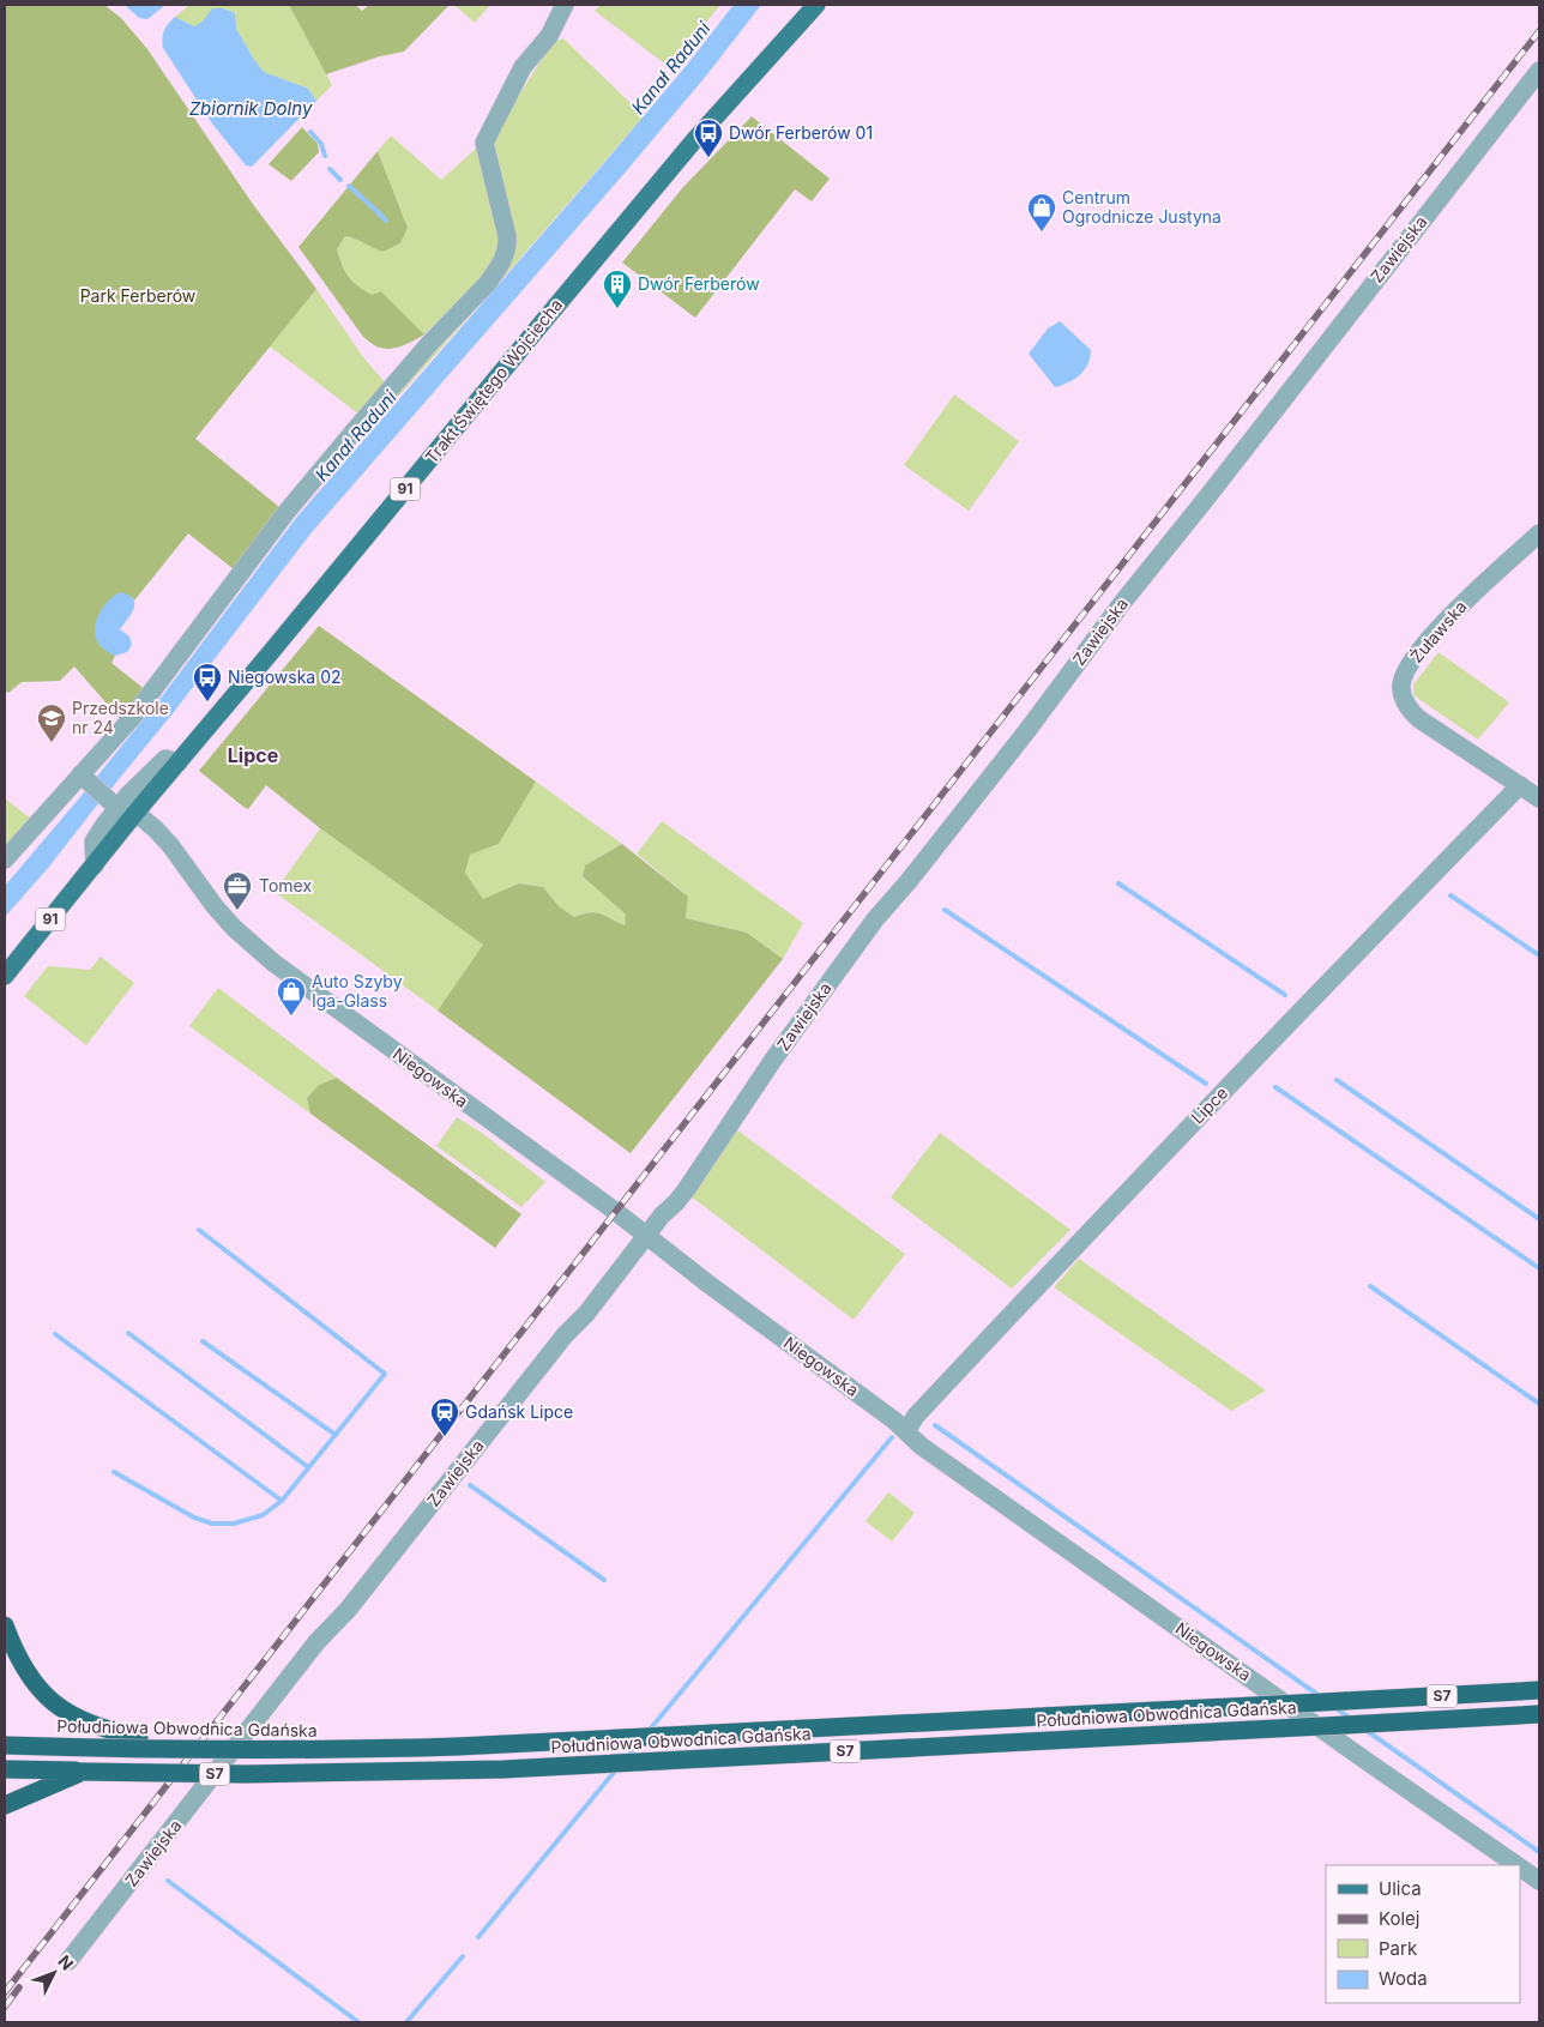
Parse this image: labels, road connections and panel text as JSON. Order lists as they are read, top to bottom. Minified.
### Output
{"streets":{"highway":["S7","Południowa Obwodnica Gdańska"],"main road":["Trakt Świętego Wojciecha","91"],"street":["Zawiejska","Żuławska","Niegowska","Lipce"]},"crossings":[["Zawiejska","Niegowska"],["Trakt Świętego Wojciecha","Niegowska"],["Żuławska","Lipce"],["Niegowska","Lipce"]],"districts":["Lipce"],"water":["Kanał Raduni","Zbiornik Dolny"],"parks":["Park Ferberów"],"places":{"bus stop":["Dwór Ferberów 01","Niegowska 02"],"shop":["Centrum Ogrodnicze Justyna","Auto Szyby Iga-Glass"],"building":["Dwór Ferberów"],"school or university":["Przedszkole nr 24"],"office":["Tomex"],"station":["Gdańsk Lipce"]},"legend":["Ulica","Kolej","Park","Woda"],"north":"top right"}
